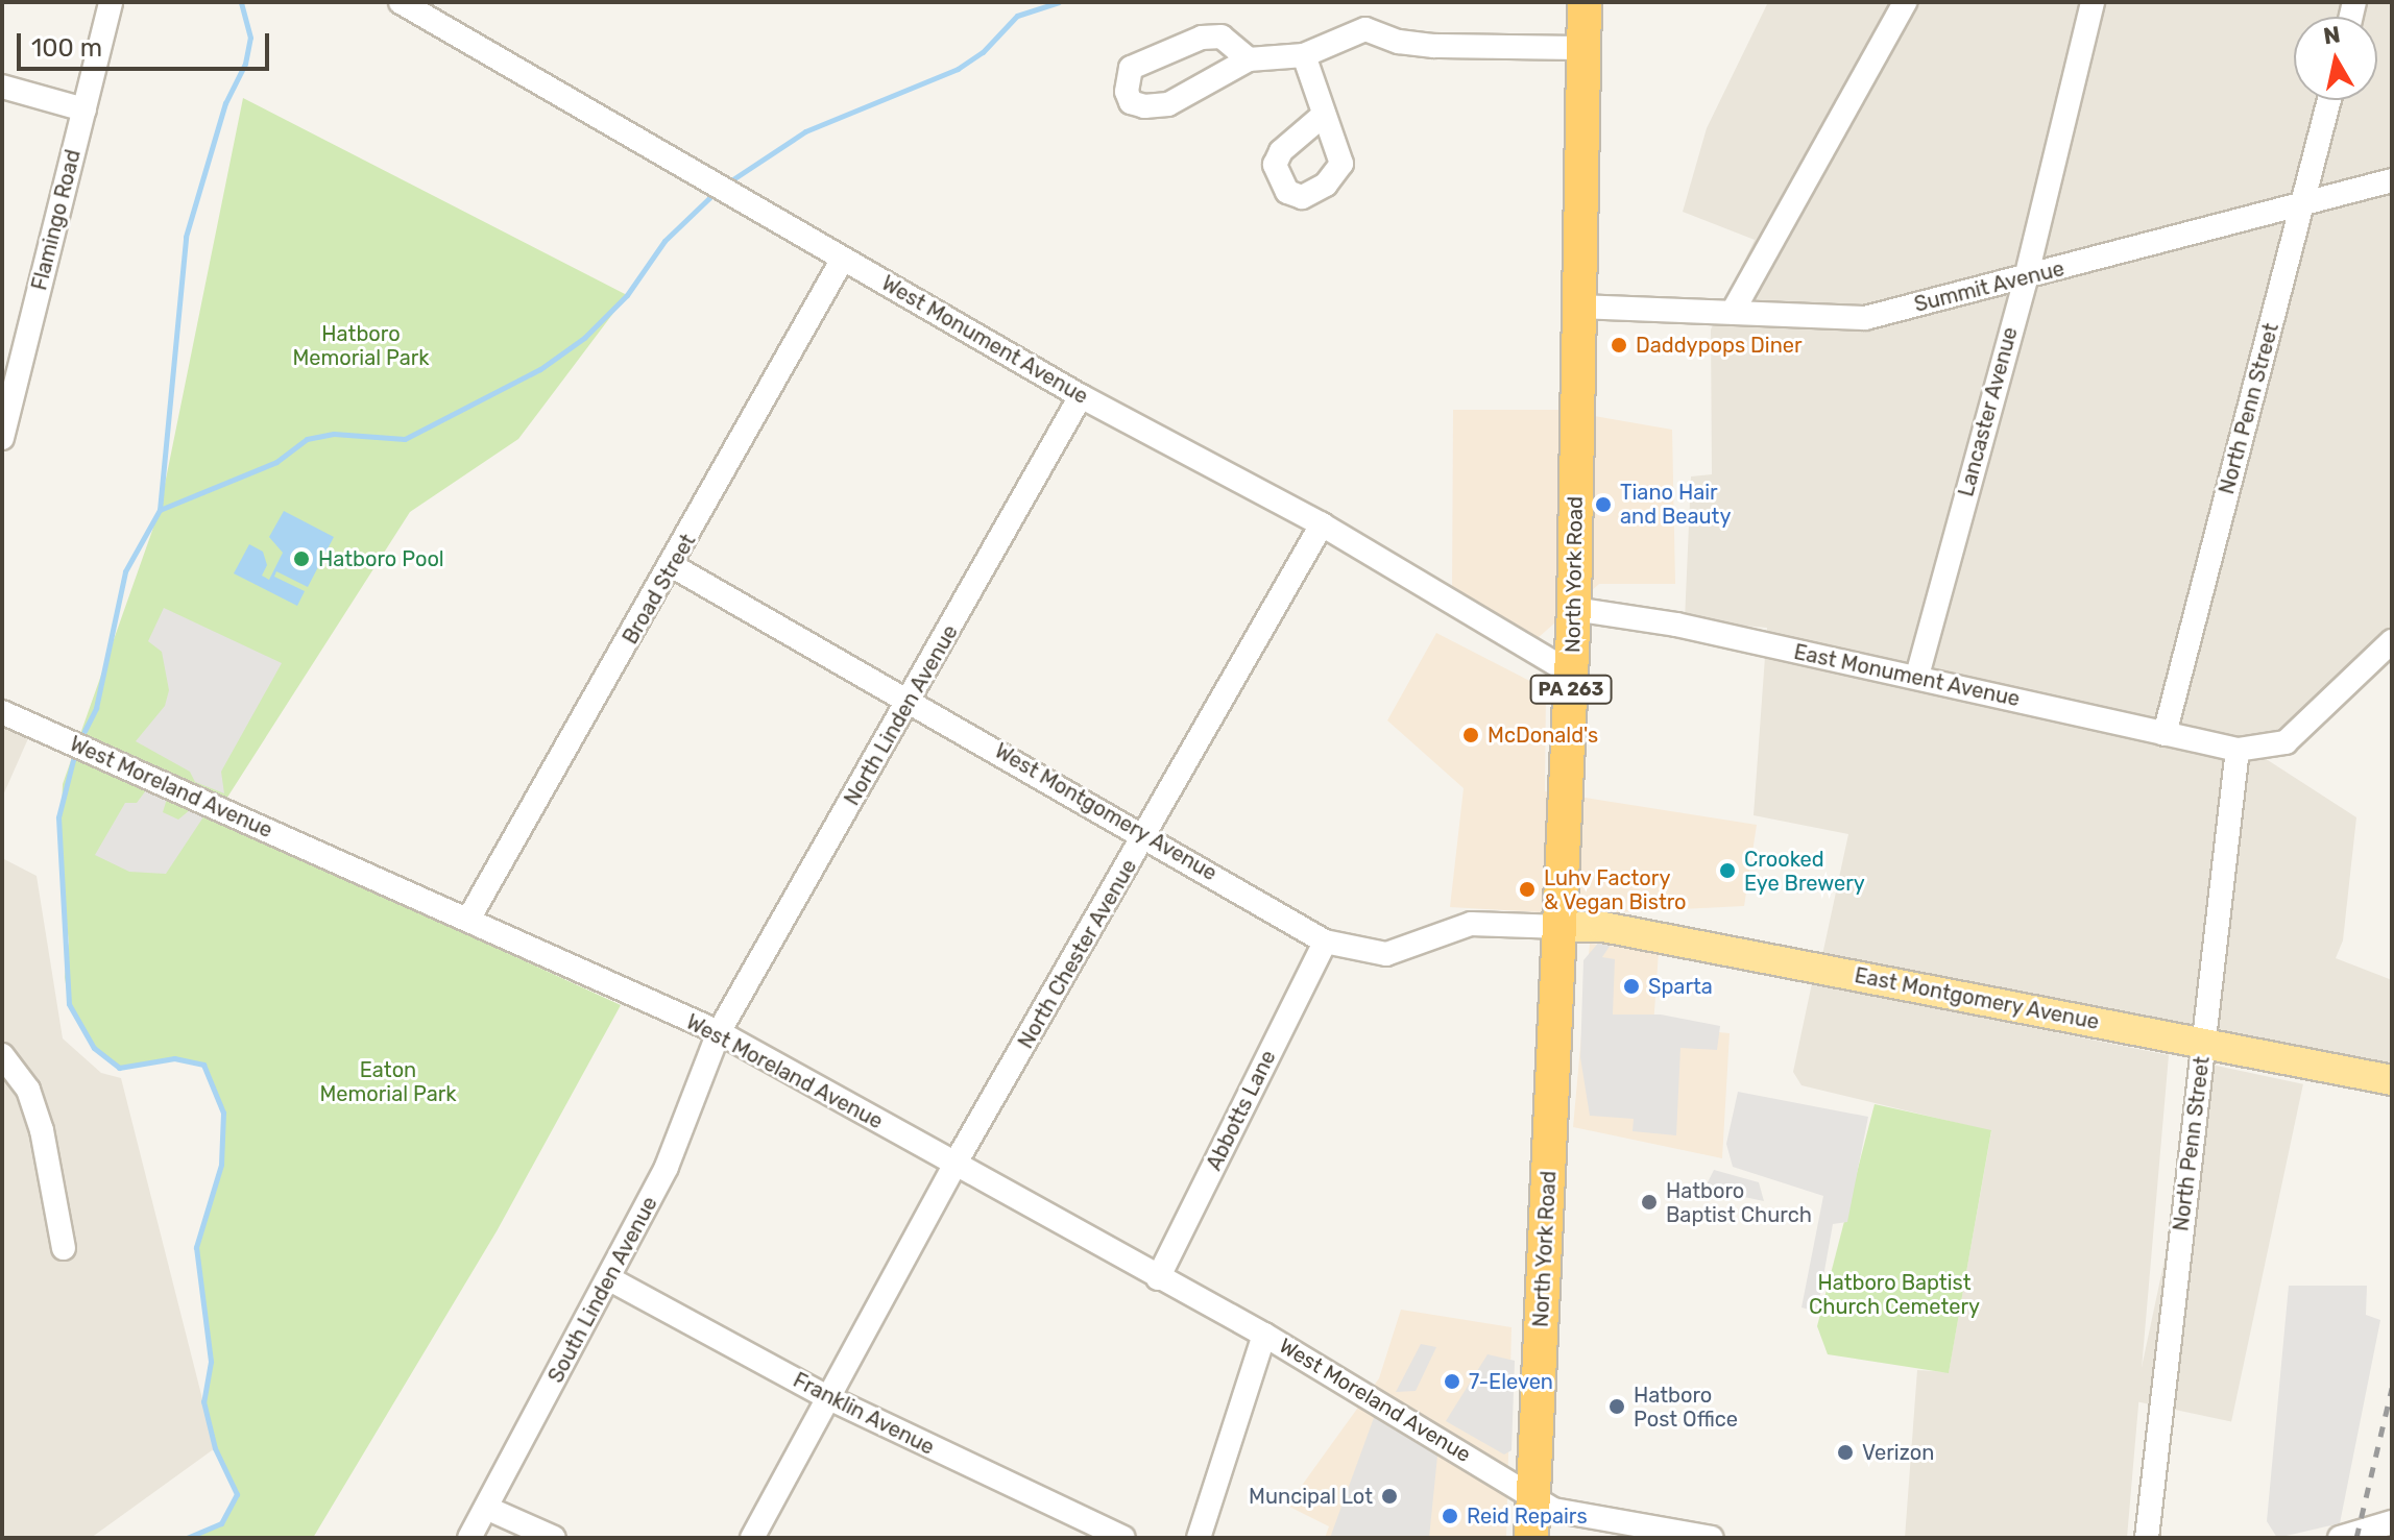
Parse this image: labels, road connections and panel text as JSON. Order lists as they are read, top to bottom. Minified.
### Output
{"streets":{"highway":["North York Road","PA 263"],"main road":["East Montgomery Avenue"],"street":["Flamingo Road","Summit Avenue","West Monument Avenue","North Penn Street","Lancaster Avenue","Broad Street","East Monument Avenue","North Linden Avenue","West Moreland Avenue","West Montgomery Avenue","North Chester Avenue","Abbotts Lane","South Linden Avenue","Franklin Avenue"]},"crossings":[["Summit Avenue","North Penn Street"],["Summit Avenue","Lancaster Avenue"],["Summit Avenue","North York Road"],["West Monument Avenue","North York Road"],["West Monument Avenue","Broad Street"],["West Monument Avenue","North Linden Avenue"],["West Monument Avenue","North Chester Avenue"],["North Penn Street","East Monument Avenue"],["North Penn Street","East Montgomery Avenue"],["Lancaster Avenue","East Monument Avenue"],["North York Road","East Monument Avenue"],["North York Road","PA 263"],["North York Road","West Moreland Avenue"],["North York Road","West Montgomery Avenue"],["North York Road","East Montgomery Avenue"],["Broad Street","West Moreland Avenue"],["Broad Street","West Montgomery Avenue"],["PA 263","West Moreland Avenue"],["North Linden Avenue","West Moreland Avenue"],["North Linden Avenue","West Montgomery Avenue"],["North Linden Avenue","South Linden Avenue"],["West Moreland Avenue","North Chester Avenue"],["West Moreland Avenue","Abbotts Lane"],["West Moreland Avenue","South Linden Avenue"],["West Montgomery Avenue","North Chester Avenue"],["West Montgomery Avenue","East Montgomery Avenue"],["West Montgomery Avenue","Abbotts Lane"],["North Chester Avenue","Franklin Avenue"],["South Linden Avenue","Franklin Avenue"]],"parks":["Hatboro Memorial Park","Eaton Memorial Park","Hatboro Baptist Church Cemetery"],"places":["Daddypops Diner","Tiano Hair and Beauty","Hatboro Pool","McDonald's","Crooked Eye Brewery","Luhv Factory & Vegan Bistro","Sparta","Hatboro Baptist Church","7-Eleven","Hatboro Post Office","Verizon","Muncipal Lot","Reid Repairs"],"scale_bar":"100 m","north":"top"}
